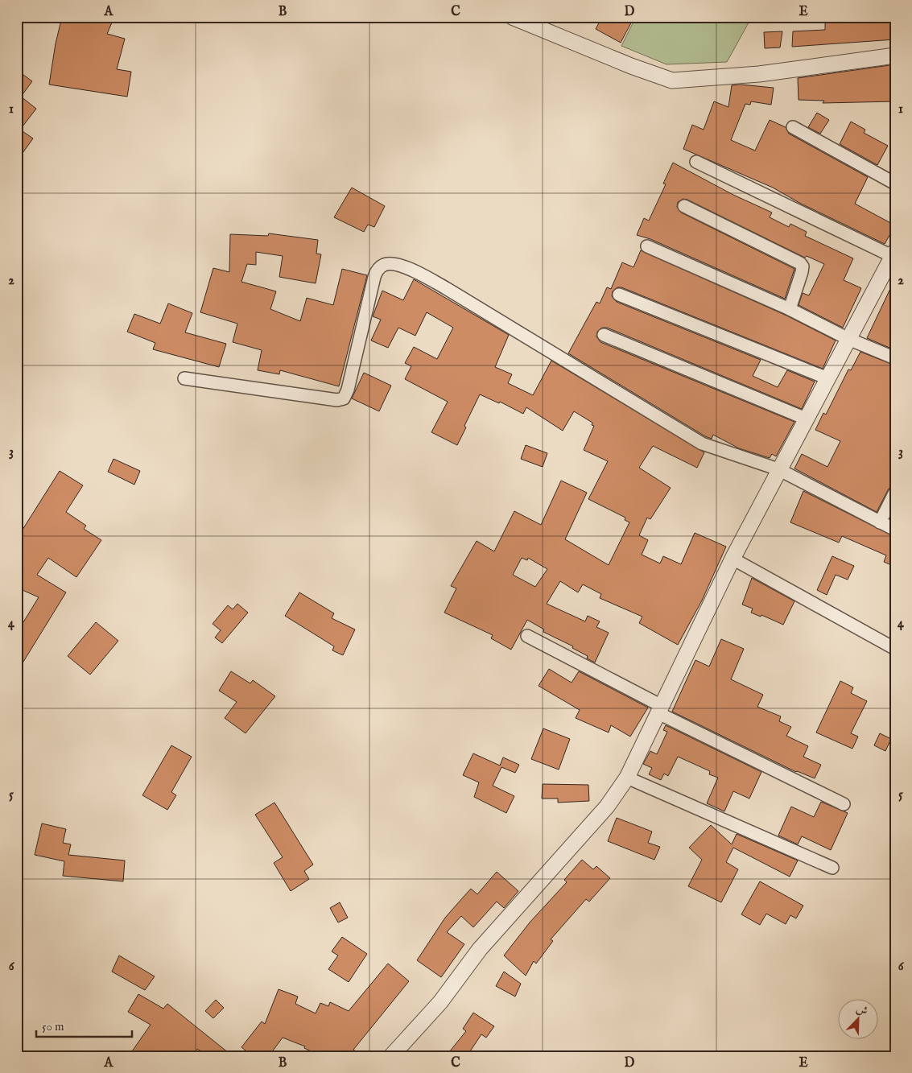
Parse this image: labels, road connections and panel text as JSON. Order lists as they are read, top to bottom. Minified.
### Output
{"scale_bar":"50 m","north":"top right","grid":{"columns":["A","B","C","D","E"],"rows":["1","2","3","4","5","6"]}}
